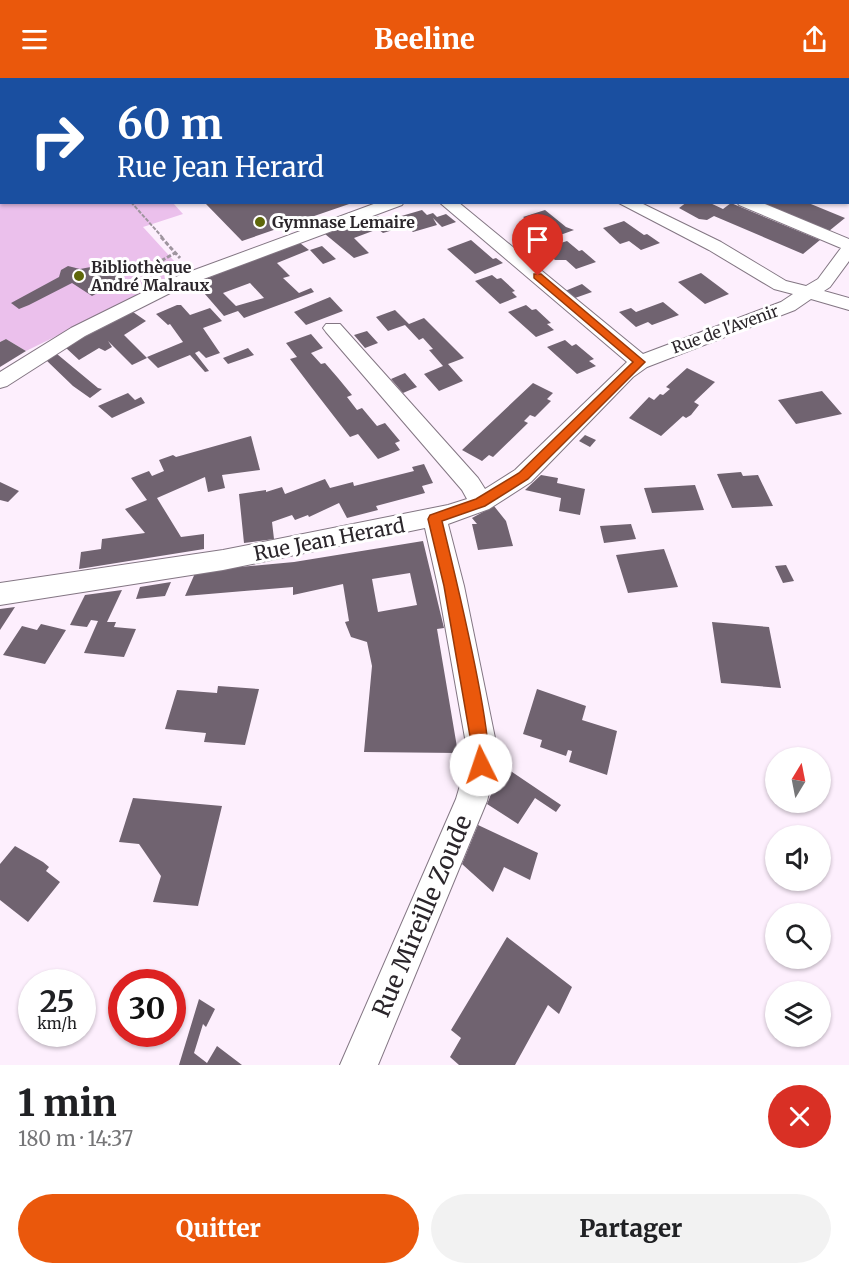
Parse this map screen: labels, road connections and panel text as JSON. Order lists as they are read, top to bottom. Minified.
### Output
{"streets":{"street":["Rue de l'Avenir","Rue Jean Herard","Rue Mireille Zoude"]},"crossings":[["Rue de l'Avenir","Rue Jean Herard"],["Rue Jean Herard","Rue Mireille Zoude"]],"places":["Gymnase Lemaire","Bibliothèque André Malraux"],"north":"top","page":{"header":"Beeline","turn":["60 m","Rue Jean Herard"],"speed":"25 km/h","limit":"30","heading":["1 min","180 m · 14:37"],"buttons":["Quitter","Partager"]}}
